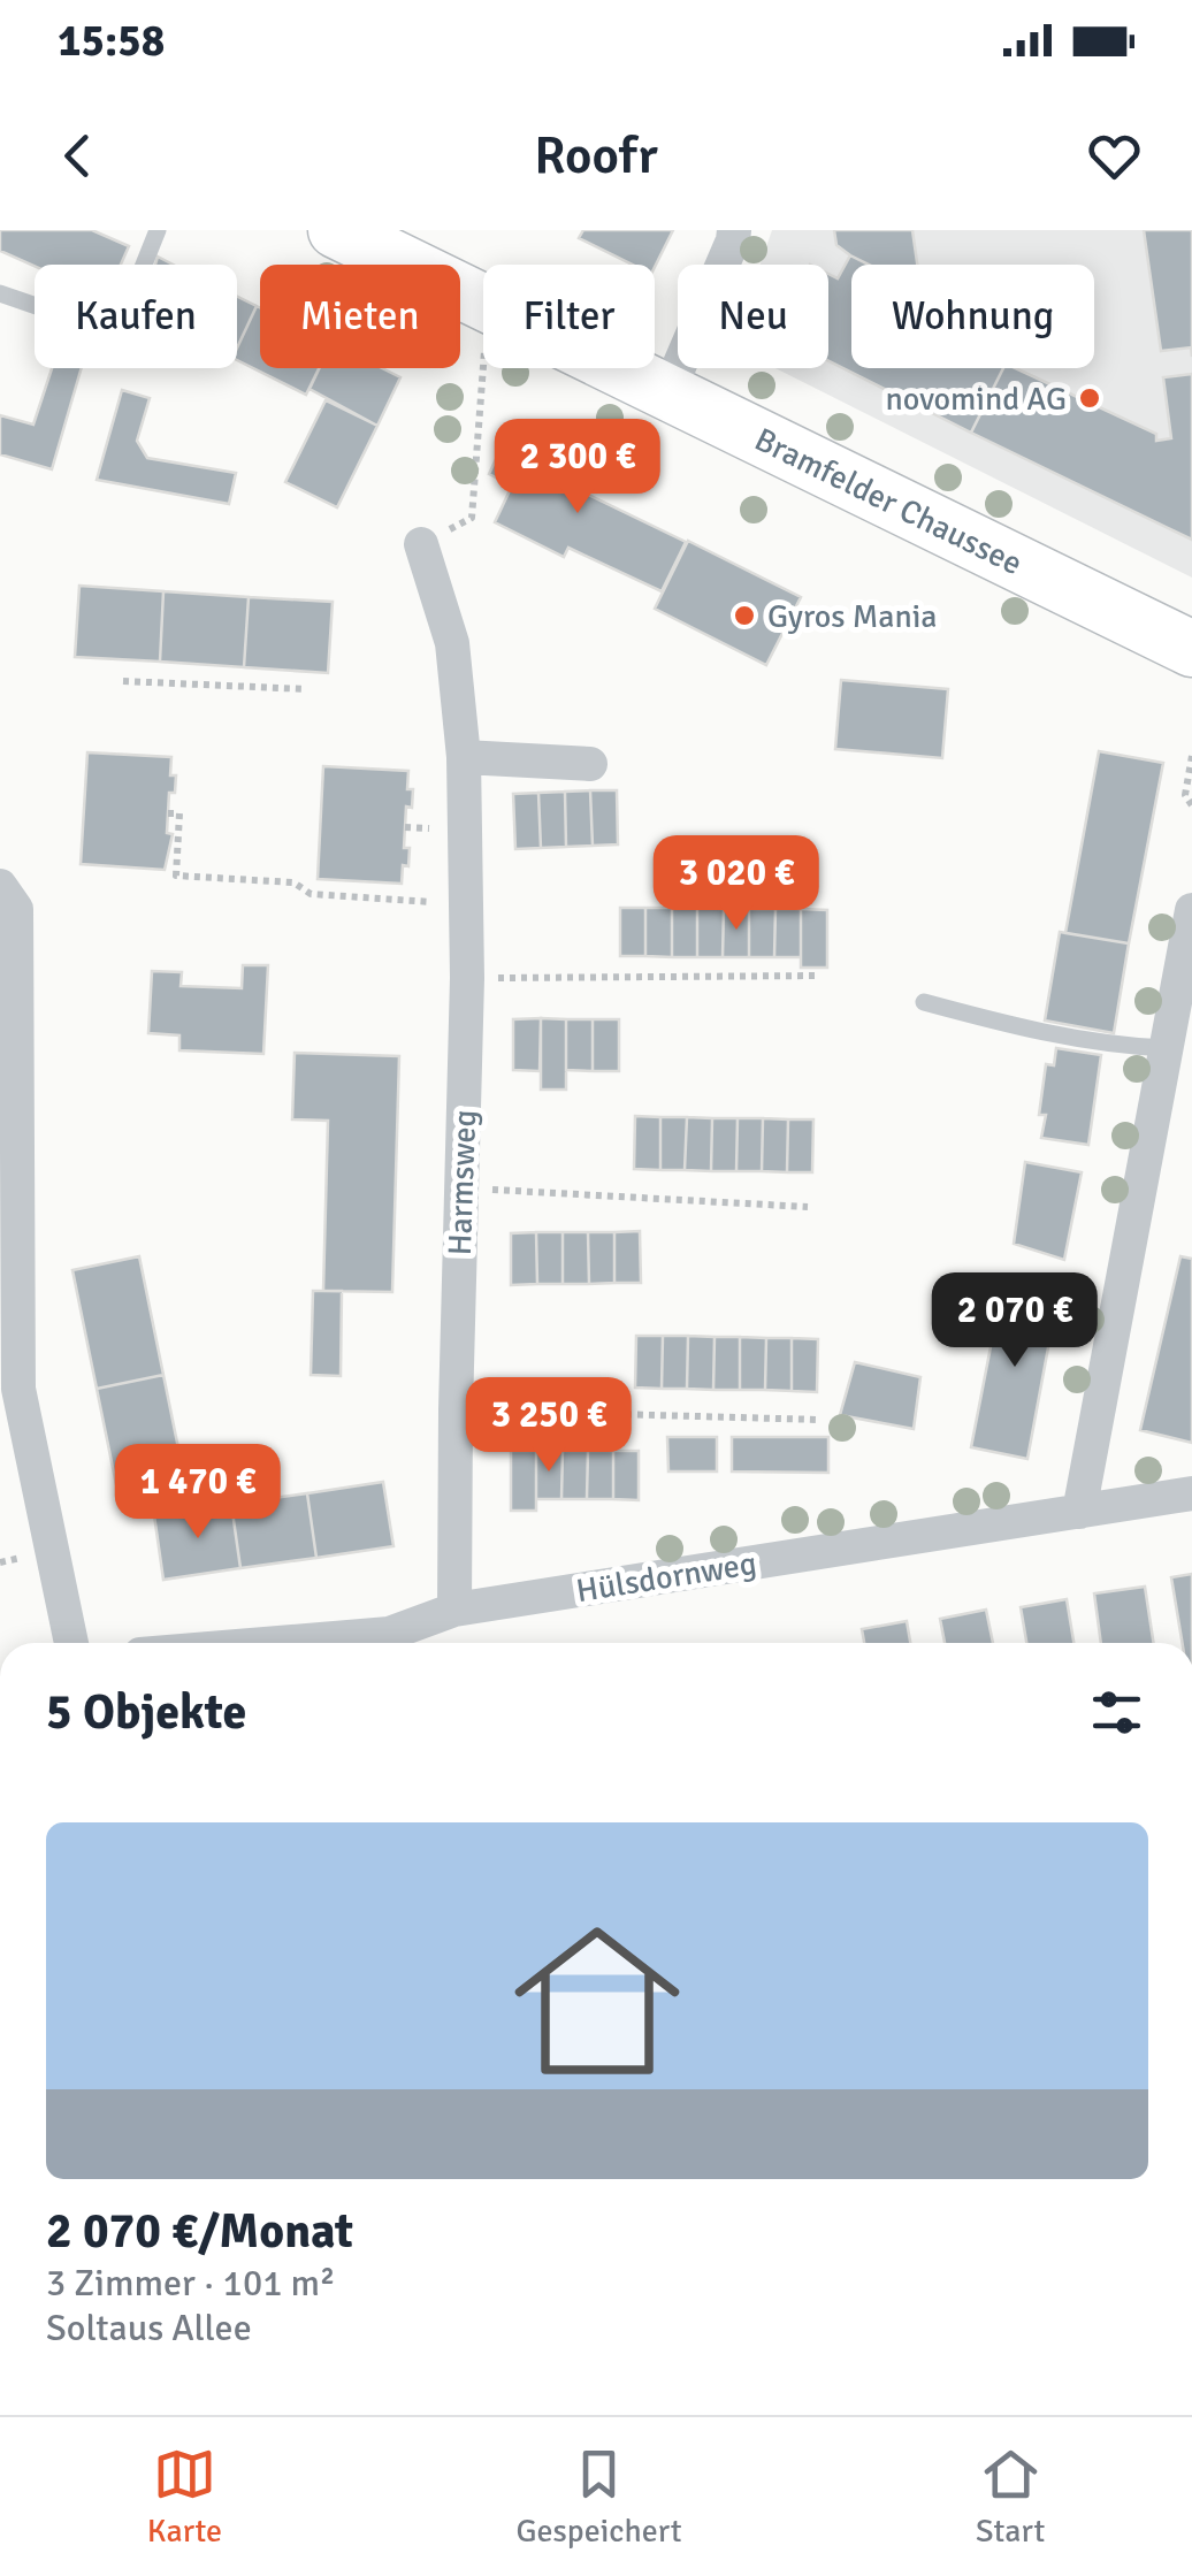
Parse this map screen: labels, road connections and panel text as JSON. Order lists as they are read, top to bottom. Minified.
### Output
{"streets":{"main road":["Bramfelder Chaussee"],"street":["Harmsweg","Hülsdornweg"]},"crossings":[["Harmsweg","Hülsdornweg"]],"places":["novomind AG","Gyros Mania"],"page":{"status":"15:58","header":"Roofr","chip":["Kaufen","Mieten","Filter","Neu","Wohnung"],"price":["2 300 €","3 020 €","2 070 €","3 250 €","1 470 €"],"heading":"5 Objekte","list":[{"name":"2 070 €/Monat","note":"3 Zimmer · 101 m² · Soltaus Allee"}],"tabs":["Karte","Gespeichert","Start"]}}
